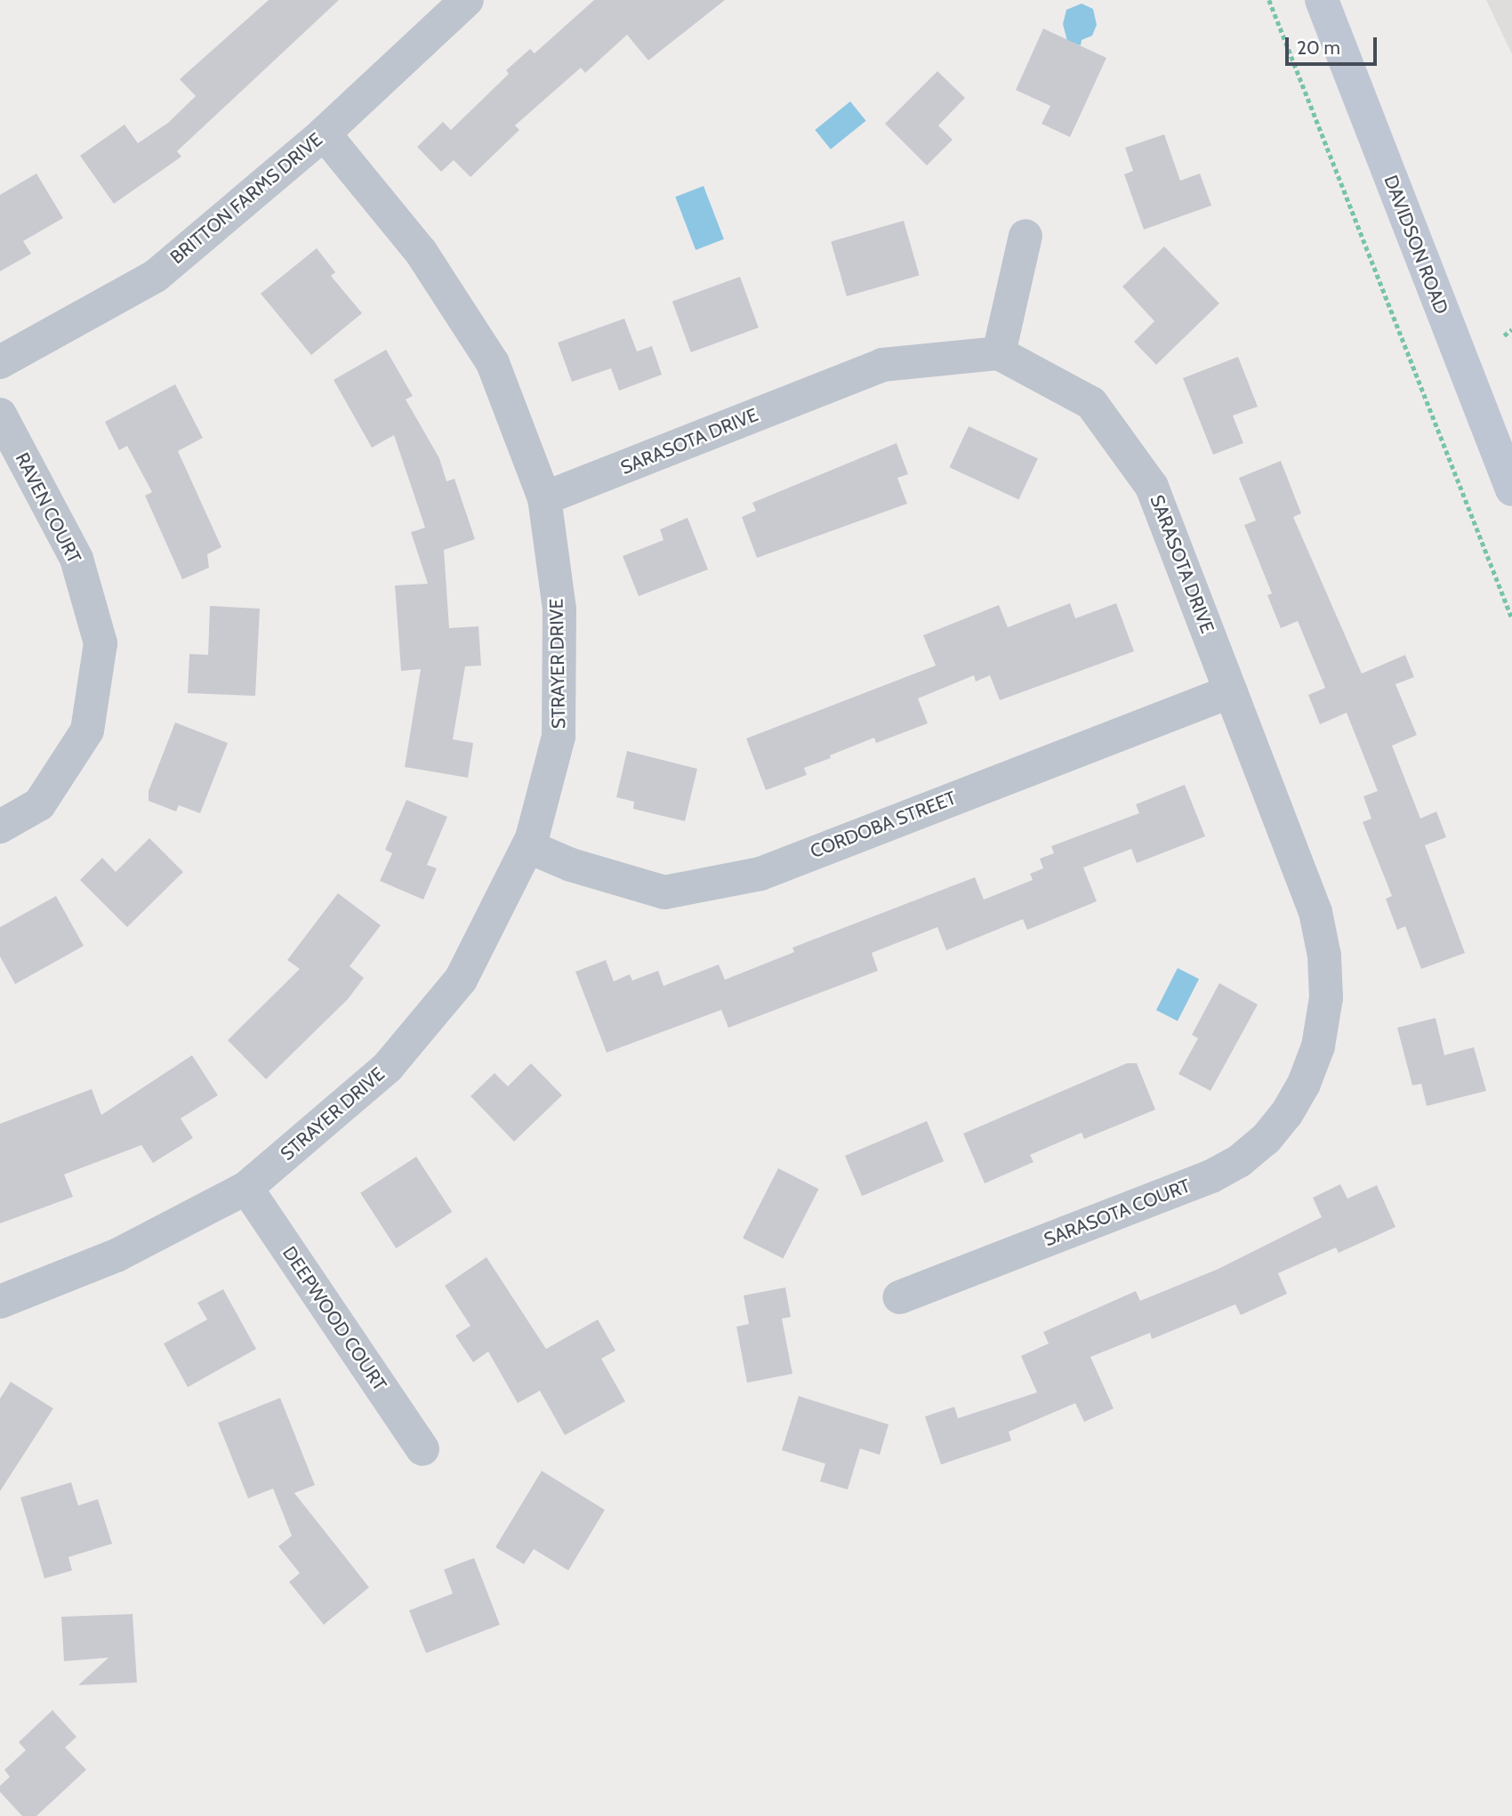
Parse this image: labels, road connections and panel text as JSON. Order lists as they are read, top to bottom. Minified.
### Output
{"streets":{"main road":["DAVIDSON ROAD"],"street":["BRITTON FARMS DRIVE","SARASOTA DRIVE","RAVEN COURT","STRAYER DRIVE","CORDOBA STREET","SARASOTA COURT","DEEPWOOD COURT"]},"crossings":[["BRITTON FARMS DRIVE","STRAYER DRIVE"],["SARASOTA DRIVE","STRAYER DRIVE"],["SARASOTA DRIVE","CORDOBA STREET"],["SARASOTA DRIVE","SARASOTA COURT"],["STRAYER DRIVE","CORDOBA STREET"],["STRAYER DRIVE","DEEPWOOD COURT"]],"scale_bar":"20 m"}
